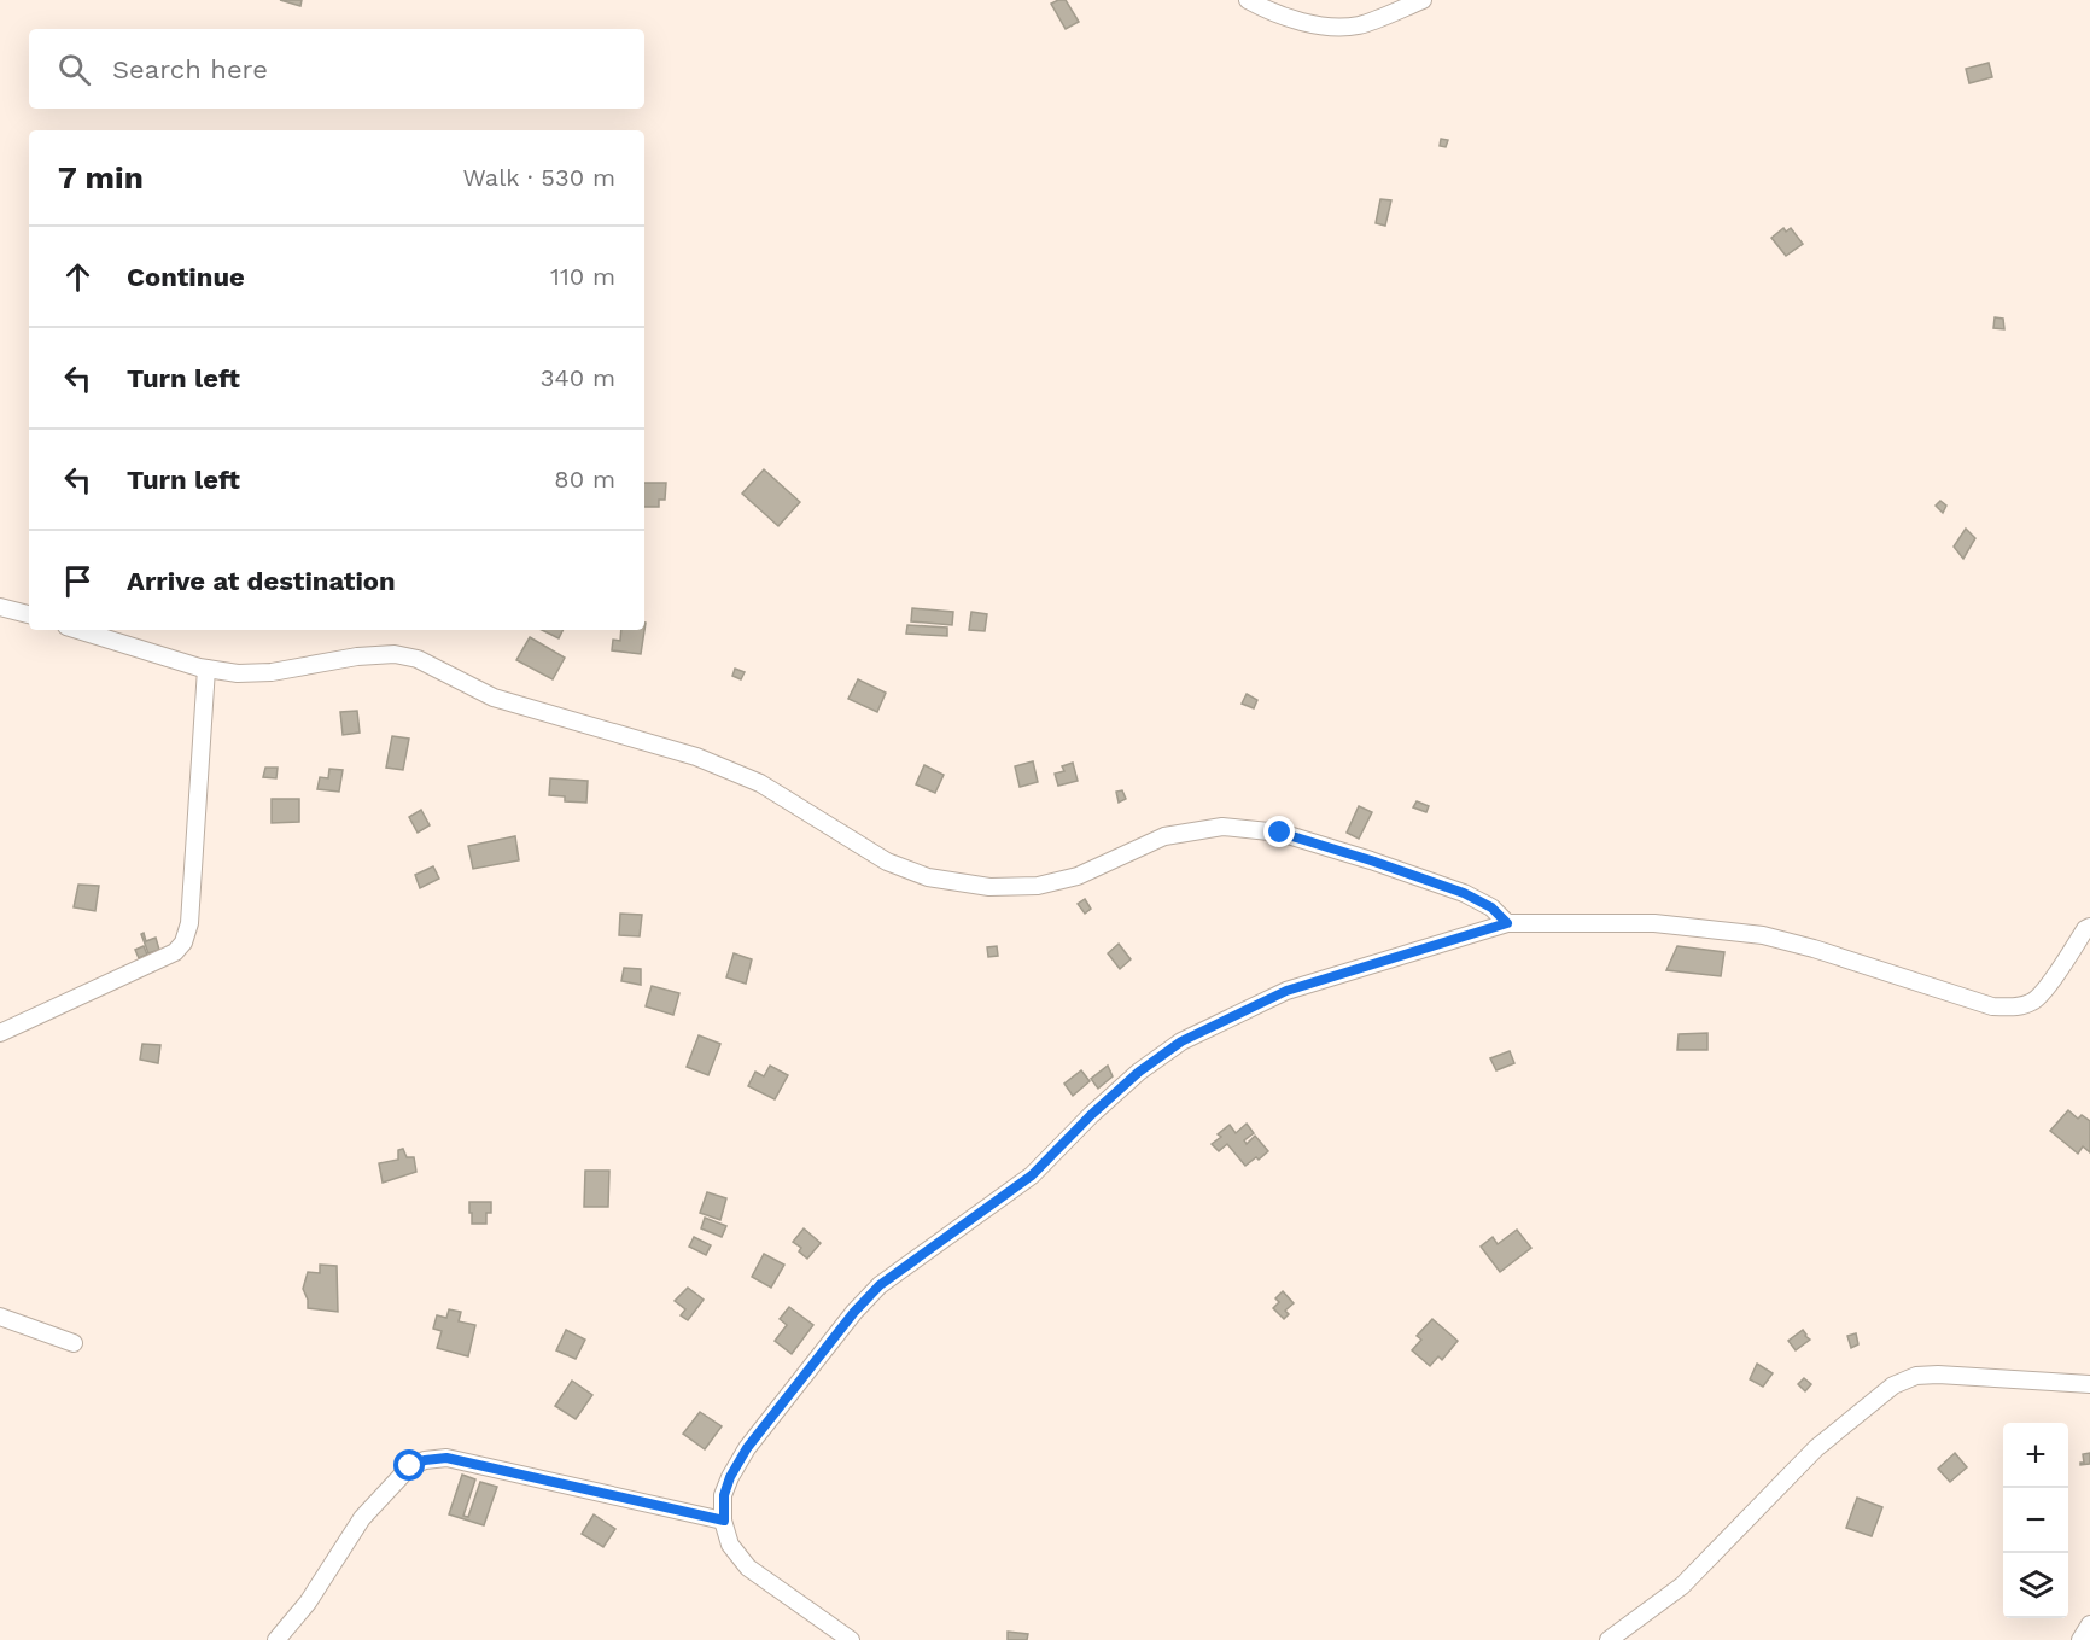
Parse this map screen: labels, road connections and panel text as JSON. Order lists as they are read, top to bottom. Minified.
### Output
{"page":{"search":"Search here","heading":["7 min","Walk · 530 m"],"list":[["Continue","110 m"],["Turn left","340 m"],["Turn left","80 m"],"Arrive at destination"],"map_buttons":["+","−"]}}
